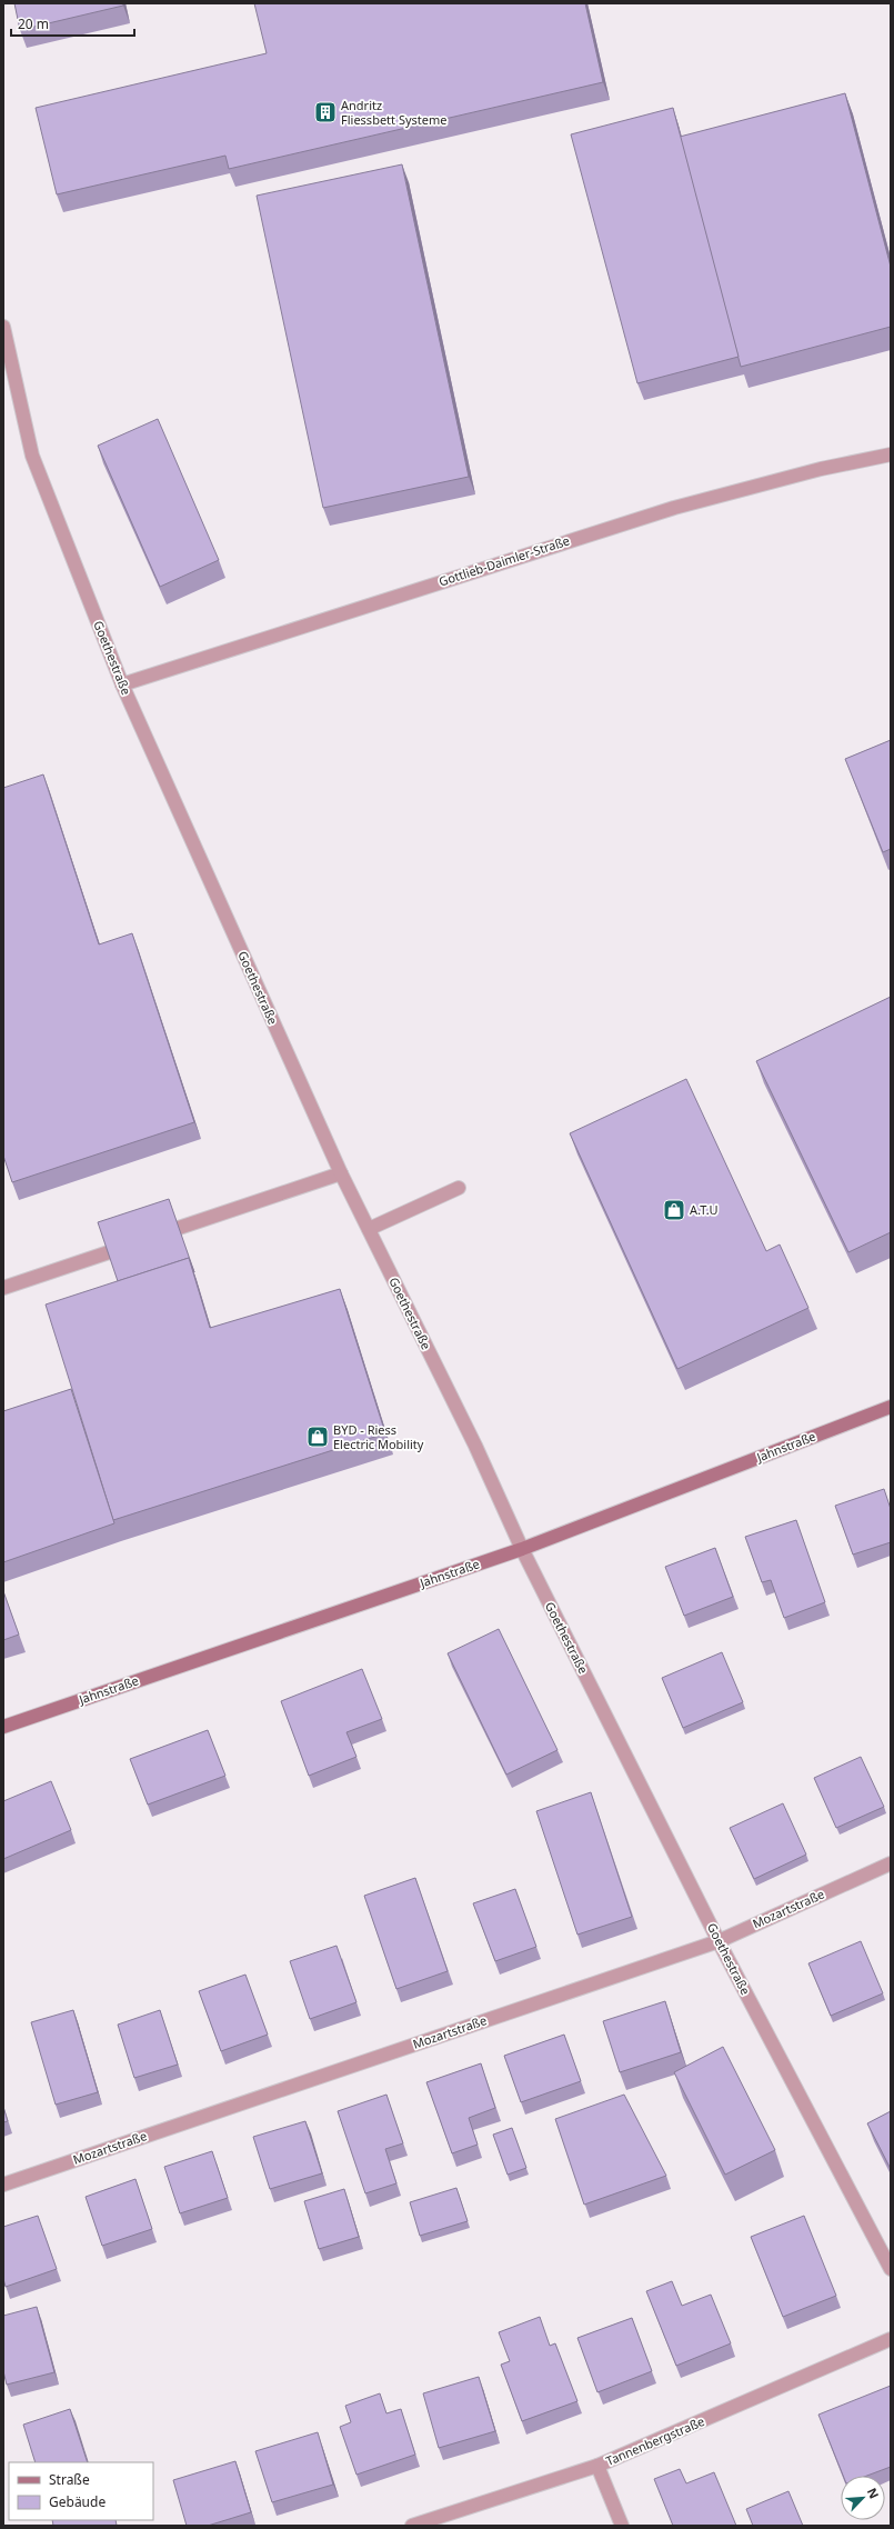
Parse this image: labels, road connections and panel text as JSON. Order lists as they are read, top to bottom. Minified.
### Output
{"streets":{"main road":["Jahnstraße"],"street":["Gottlieb-Daimler-Straße","Goethestraße","Mozartstraße","Tannenbergstraße"]},"crossings":[["Gottlieb-Daimler-Straße","Goethestraße"],["Goethestraße","Jahnstraße"],["Goethestraße","Mozartstraße"]],"places":{"building":["Andritz Fliessbett Systeme"],"shop":["A.T.U","BYD - Riess Electric Mobility"]},"legend":["Straße","Gebäude"],"scale_bar":"20 m","north":"top right"}
